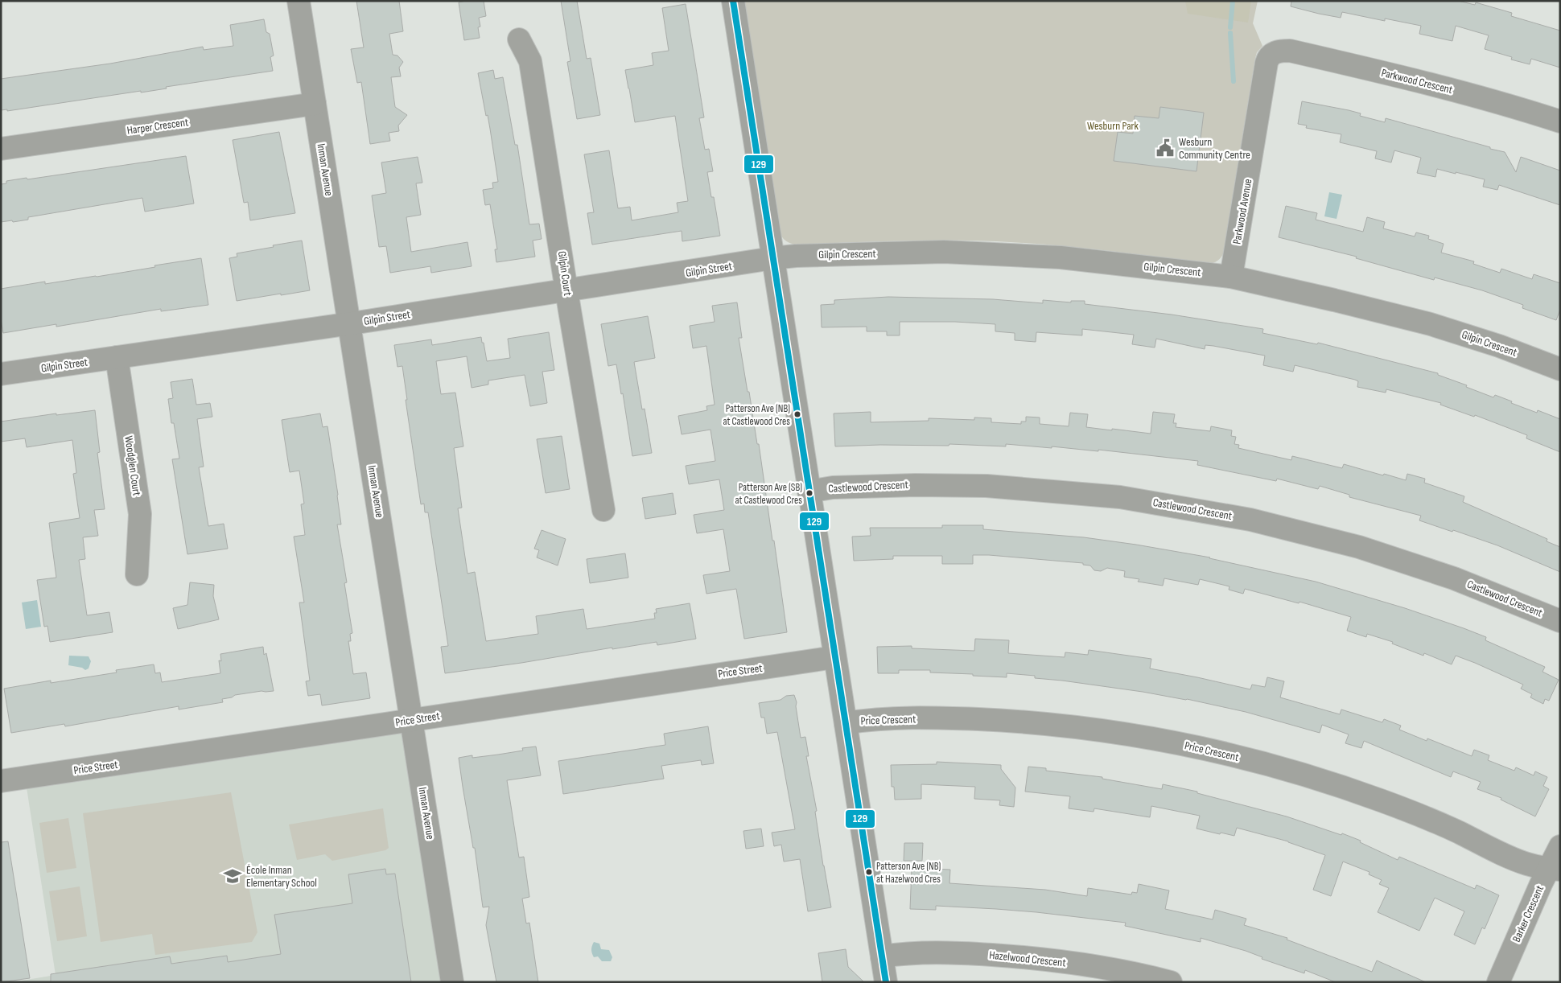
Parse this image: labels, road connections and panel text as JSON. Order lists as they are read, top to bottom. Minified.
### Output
{"streets":{"street":["Parkwood Crescent","Harper Crescent","Inman Avenue","Parkwood Avenue","Gilpin Crescent","Gilpin Street","Gilpin Court","Woodglen Court","Castlewood Crescent","Price Street","Price Crescent","Barker Crescent","Hazelwood Crescent"]},"crossings":[["Parkwood Crescent","Parkwood Avenue"],["Harper Crescent","Inman Avenue"],["Inman Avenue","Gilpin Street"],["Inman Avenue","Price Street"],["Parkwood Avenue","Gilpin Crescent"],["Gilpin Crescent","Gilpin Street"],["Gilpin Street","Gilpin Court"],["Gilpin Street","Woodglen Court"],["Price Crescent","Barker Crescent"]],"parks":["Wesburn Park"],"places":{"public building":["Wesburn Community Centre"],"other":["Patterson Ave (NB) at Castlewood Cres","Patterson Ave (SB) at Castlewood Cres","Patterson Ave (NB) at Hazelwood Cres"],"school or university":["École Inman Elementary School"]},"lines":["transit line 129"]}
